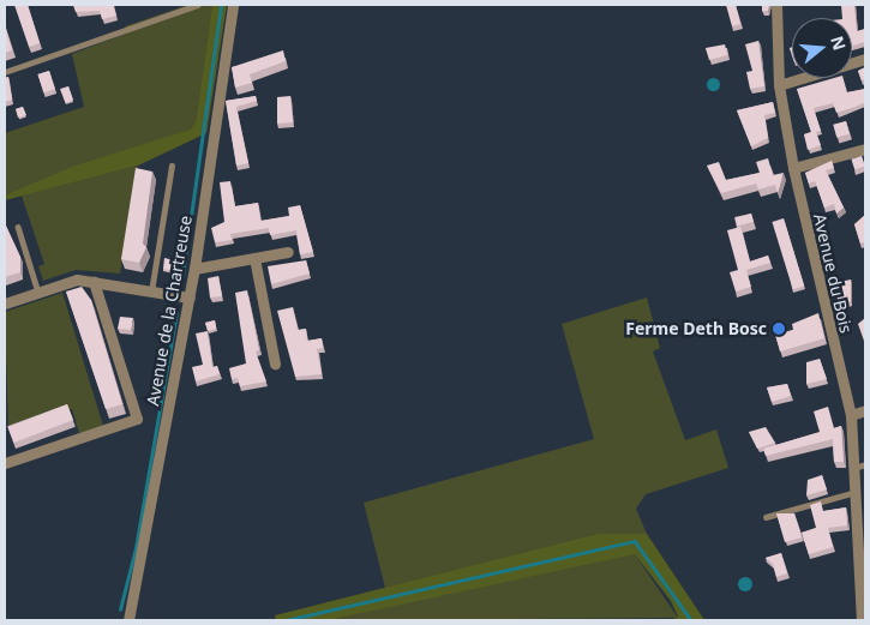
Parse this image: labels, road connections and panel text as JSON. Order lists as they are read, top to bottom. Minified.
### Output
{"streets":{"street":["Avenue du Bois","Avenue de la Chartreuse"]},"places":["Ferme Deth Bosc"],"north":"right"}
